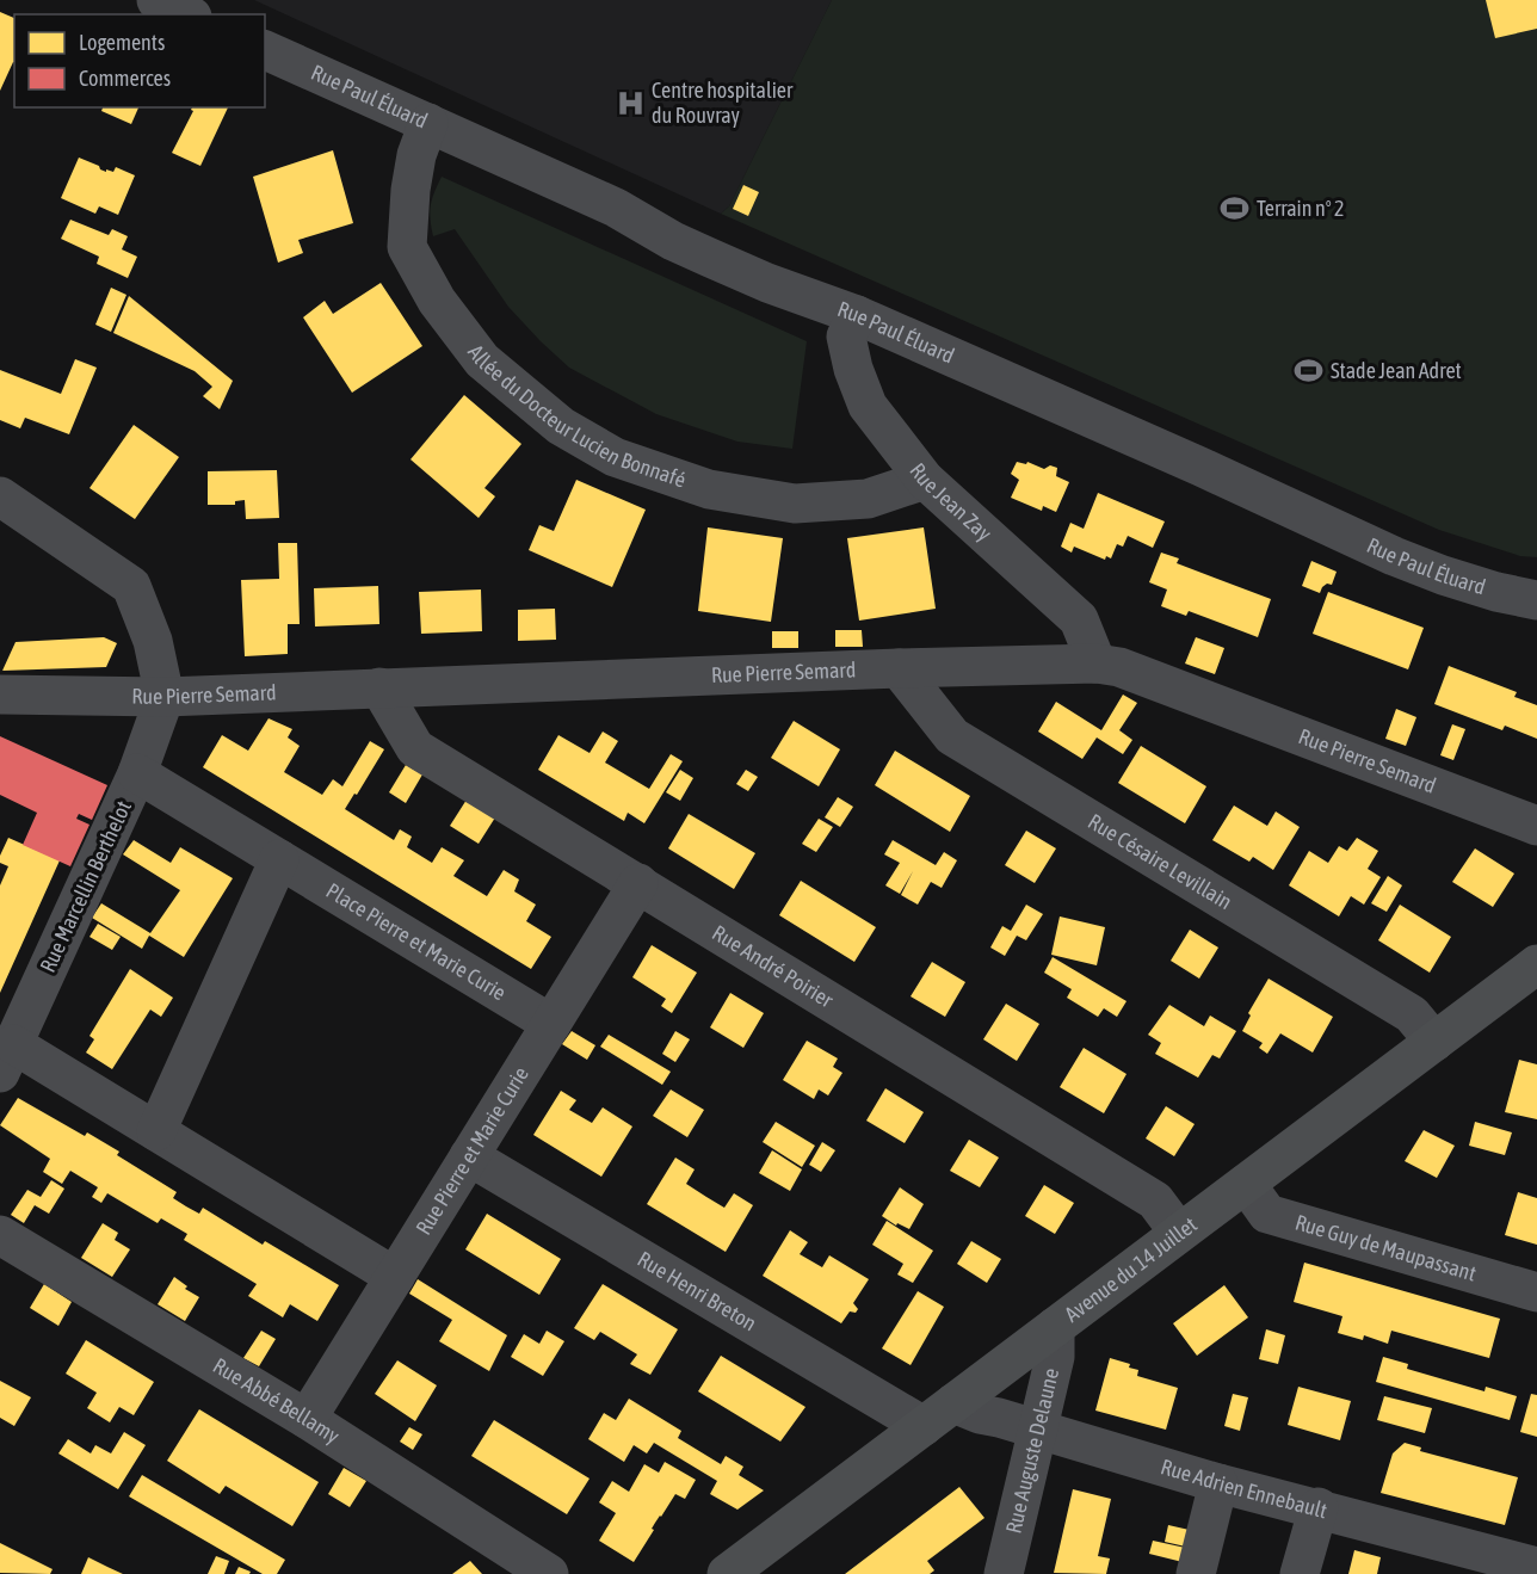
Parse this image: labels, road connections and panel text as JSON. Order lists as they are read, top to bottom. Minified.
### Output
{"streets":{"main road":["Avenue du 14 Juillet"],"street":["Rue Paul Éluard","Allée du Docteur Lucien Bonnafé","Rue Jean Zay","Rue Pierre Semard","Rue Césaire Levillain","Rue Marcellin Berthelot","Place Pierre et Marie Curie","Rue André Poirier","Rue Pierre et Marie Curie","Rue Guy de Maupassant","Rue Henri Breton","Rue Abbé Bellamy","Rue Auguste Delaune","Rue Adrien Ennebault"]},"crossings":[["Rue Paul Éluard","Allée du Docteur Lucien Bonnafé"],["Rue Paul Éluard","Rue Jean Zay"],["Allée du Docteur Lucien Bonnafé","Rue Jean Zay"],["Rue Jean Zay","Rue Pierre Semard"],["Rue Pierre Semard","Rue Césaire Levillain"],["Rue Pierre Semard","Rue Marcellin Berthelot"],["Rue Pierre Semard","Rue André Poirier"],["Rue Césaire Levillain","Avenue du 14 Juillet"],["Rue Marcellin Berthelot","Place Pierre et Marie Curie"],["Place Pierre et Marie Curie","Rue Pierre et Marie Curie"],["Rue André Poirier","Rue Pierre et Marie Curie"],["Rue André Poirier","Avenue du 14 Juillet"],["Rue Pierre et Marie Curie","Rue Henri Breton"],["Rue Pierre et Marie Curie","Rue Abbé Bellamy"],["Rue Guy de Maupassant","Avenue du 14 Juillet"],["Avenue du 14 Juillet","Rue Henri Breton"],["Avenue du 14 Juillet","Rue Auguste Delaune"],["Avenue du 14 Juillet","Rue Adrien Ennebault"],["Rue Henri Breton","Rue Adrien Ennebault"],["Rue Auguste Delaune","Rue Adrien Ennebault"]],"places":{"hospital":["Centre hospitalier du Rouvray"],"sports":["Terrain n° 2","Stade Jean Adret"]},"legend":["Logements","Commerces"]}
